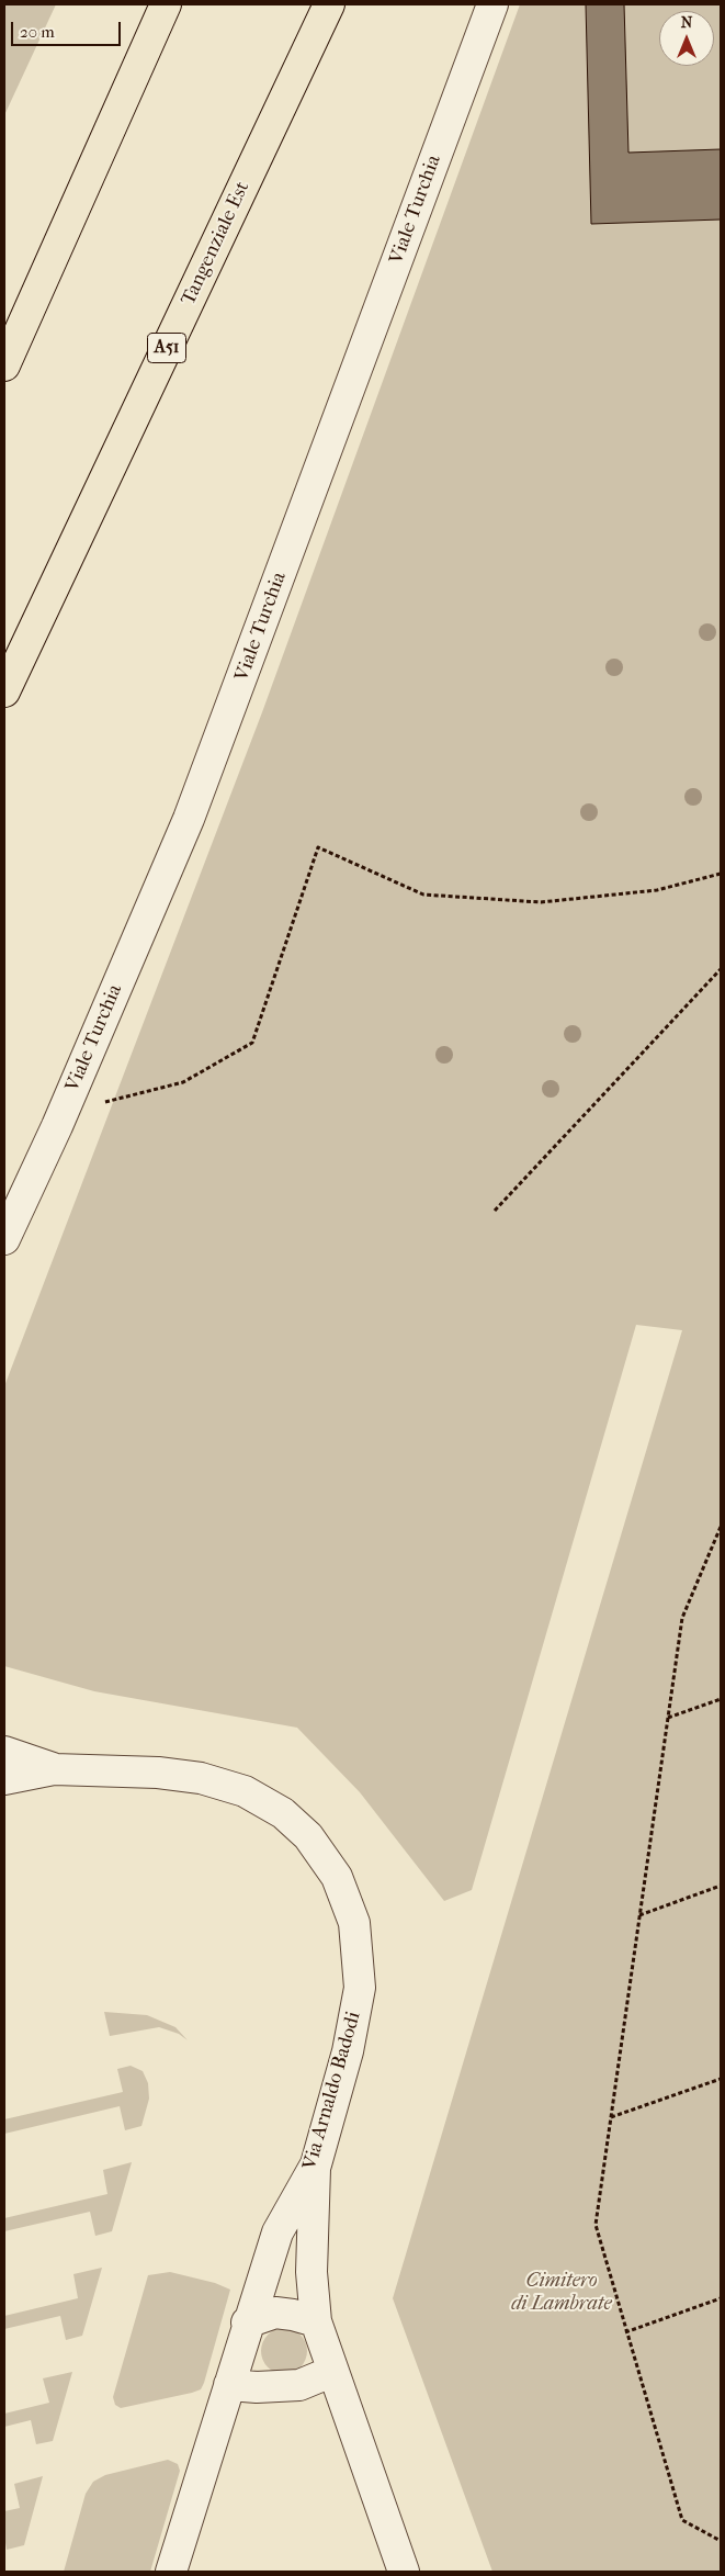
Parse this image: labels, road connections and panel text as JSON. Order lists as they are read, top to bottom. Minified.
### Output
{"streets":{"highway":["Tangenziale Est","A51"],"street":["Viale Turchia","Via Arnaldo Badodi"]},"parks":["Cimitero di Lambrate"],"scale_bar":"20 m","north":"top"}
